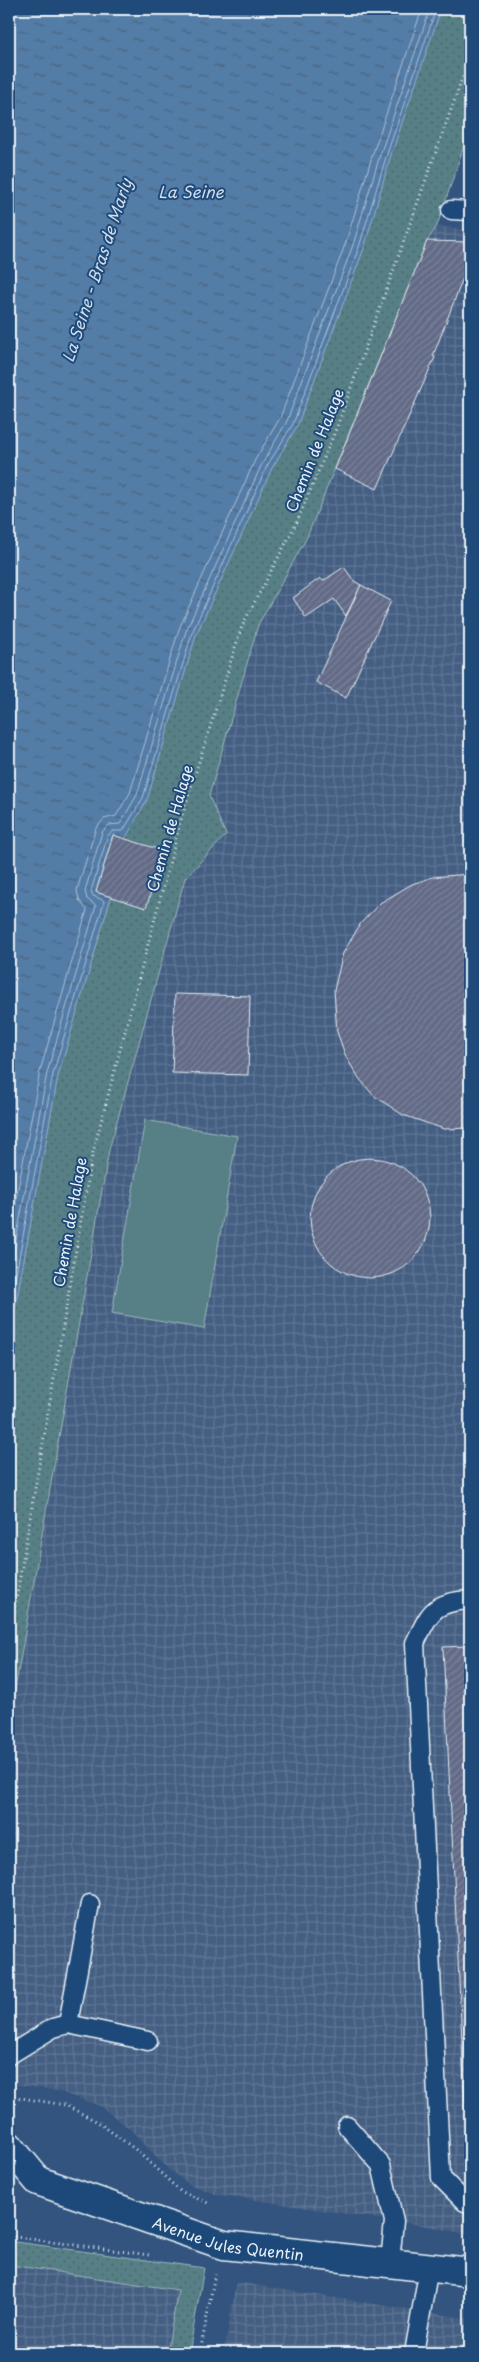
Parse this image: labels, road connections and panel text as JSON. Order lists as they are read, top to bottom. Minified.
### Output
{"streets":{"street":["Avenue Jules Quentin"],"path":["Chemin de Halage"]},"water":["La Seine","La Seine - Bras de Marly"]}
